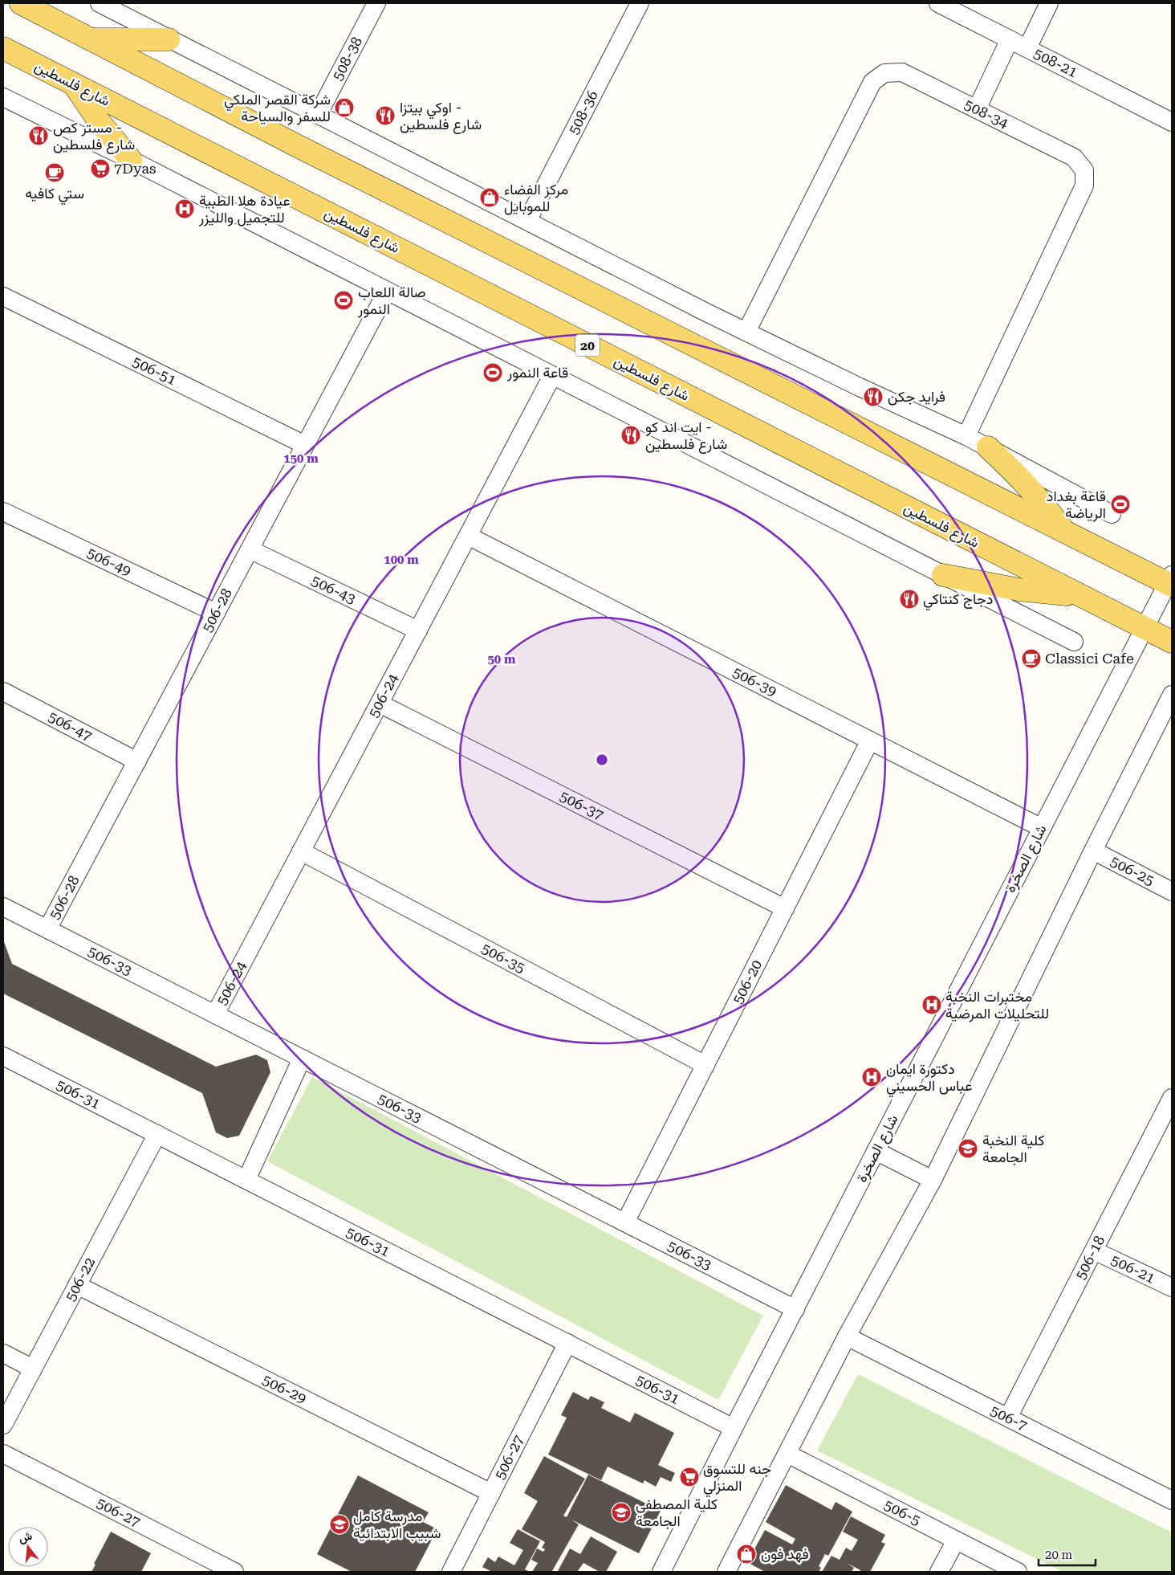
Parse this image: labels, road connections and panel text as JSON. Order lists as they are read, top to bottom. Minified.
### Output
{"streets":{"main road":["شارع فلسطين","20"],"street":["508-38","508-21","508-36","508-34","506-51","506-49","506-43","506-28","506-39","506-24","506-47","506-37","شارع الصخرة","506-25","506-35","506-33","506-20","506-31","506-18","506-21","506-22","506-29","506-7","506-27","506-5"]},"crossings":[["شارع فلسطين","شارع الصخرة"],["506-51","506-28"],["506-49","506-28"],["506-43","506-28"],["506-43","506-24"],["506-28","506-47"],["506-28","506-33"],["506-39","506-24"],["506-39","شارع الصخرة"],["506-39","506-20"],["506-24","506-37"],["506-24","506-35"],["506-24","506-33"],["506-37","506-20"],["شارع الصخرة","506-33"],["شارع الصخرة","506-31"],["506-35","506-20"],["506-33","506-20"],["506-31","506-22"],["506-31","506-27"],["506-18","506-21"],["506-18","506-7"],["506-22","506-29"],["506-29","506-27"]],"places":{"shop":["شركة القصر الملكي للسفر والسياحة","مركز الفضاء للموبايل","فهد فون"],"restaurant":["اوكي بيتزا - شارع فلسطين","مستر كص - شارع فلسطين","فرايد جكن","ايت اند كو - شارع فلسطين","دجاج كنتاكي"],"supermarket":["7Dyas","جنه للتسوق المنزلي"],"cafe":["ستي كافيه","Classici Cafe"],"hospital":["عيادة هلا الطبية للتجميل والليزر","مختبرات النخبة للتحليلات المرضية","دكتورة ايمان عباس الحسيني"],"sports":["صالة اللعاب النمور","قاعة النمور","قاعة بغداد الرياضة"],"school or university":["كلية النخبة الجامعة","كلية المصطفى الجامعة","مدرسة كامل شبيب الابتدائية"]},"scale_bar":"20 m","north":"top","rings":["150 m","100 m","50 m"]}
